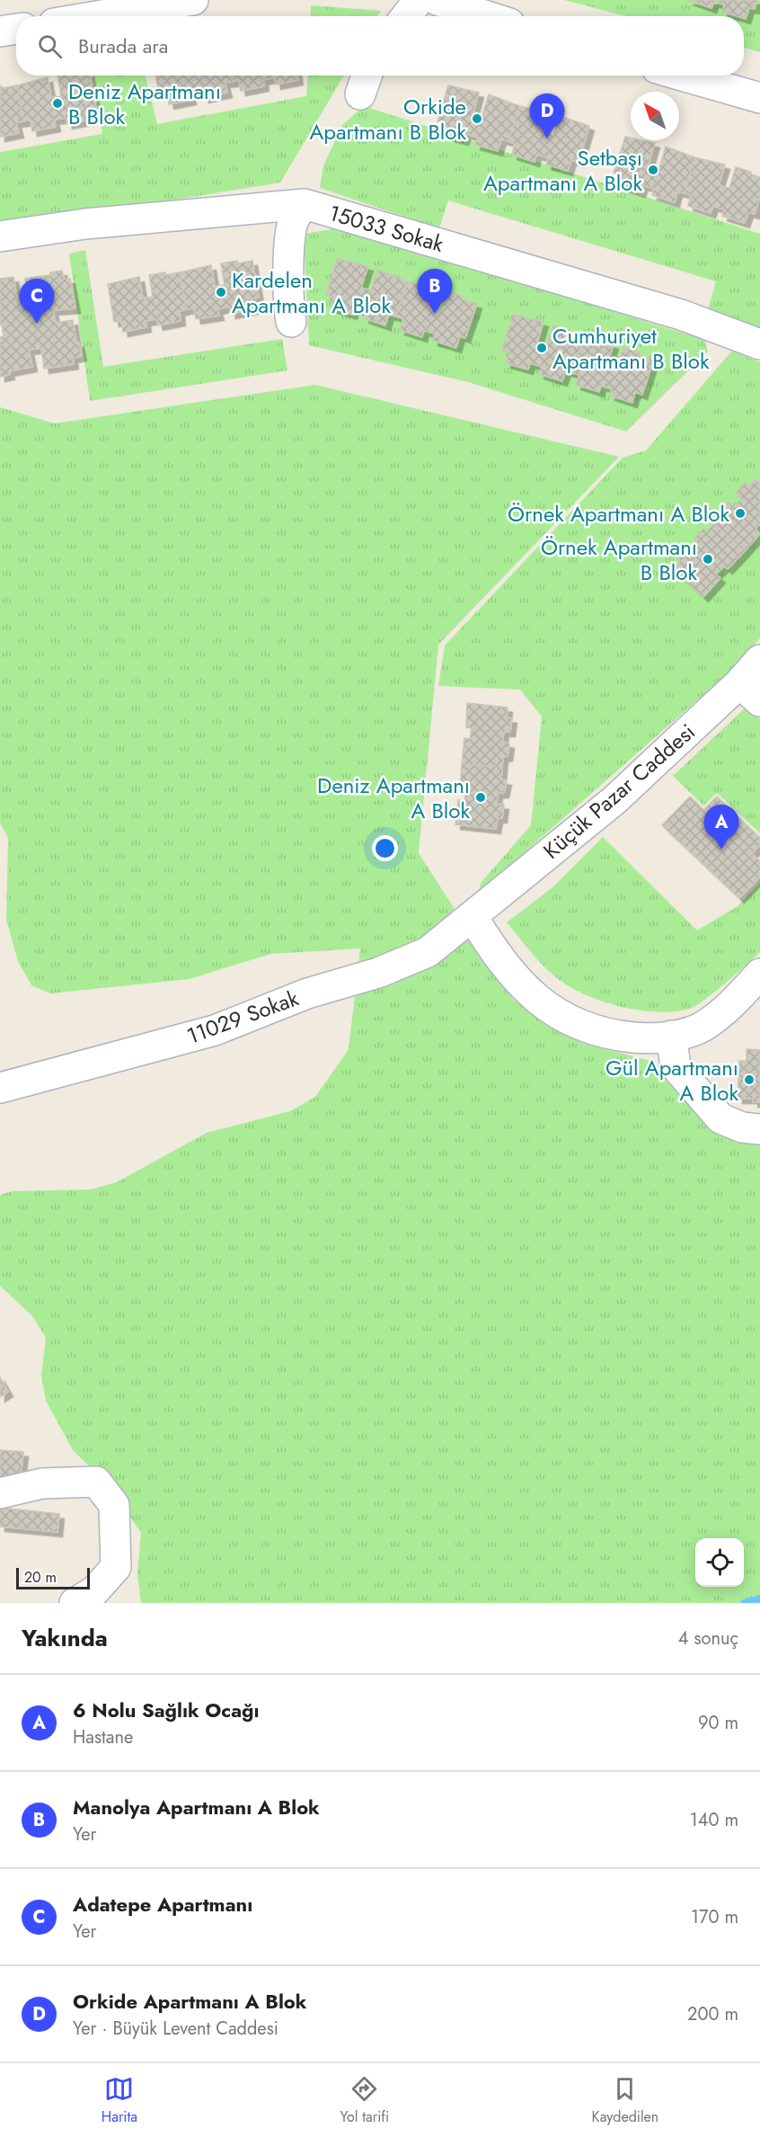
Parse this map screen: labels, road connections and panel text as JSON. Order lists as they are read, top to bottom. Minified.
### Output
{"streets":{"street":["15033 Sokak","Küçük Pazar Caddesi","11029 Sokak"]},"crossings":[["Küçük Pazar Caddesi","11029 Sokak"]],"places":["Deniz Apartmanı B Blok","Orkide Apartmanı B Blok","Setbaşı Apartmanı A Blok","Kardelen Apartmanı A Blok","Cumhuriyet Apartmanı B Blok","Örnek Apartmanı A Blok","Örnek Apartmanı B Blok","Deniz Apartmanı A Blok","Gül Apartmanı A Blok"],"scale_bar":"20 m","north":"top left","page":{"search":"Burada ara","pins":["D","B","C","A"],"scale":"20 m","heading":["Yakında","4 sonuç"],"list":[{"mark":"A","name":"6 Nolu Sağlık Ocağı","note":"Hastane","value":"90 m"},{"mark":"B","name":"Manolya Apartmanı A Blok","note":"Yer","value":"140 m"},{"mark":"C","name":"Adatepe Apartmanı","note":"Yer","value":"170 m"},{"mark":"D","name":"Orkide Apartmanı A Blok","note":"Yer · Büyük Levent Caddesi","value":"200 m"}],"nav":["Harita","Yol tarifi","Kaydedilen"]}}
